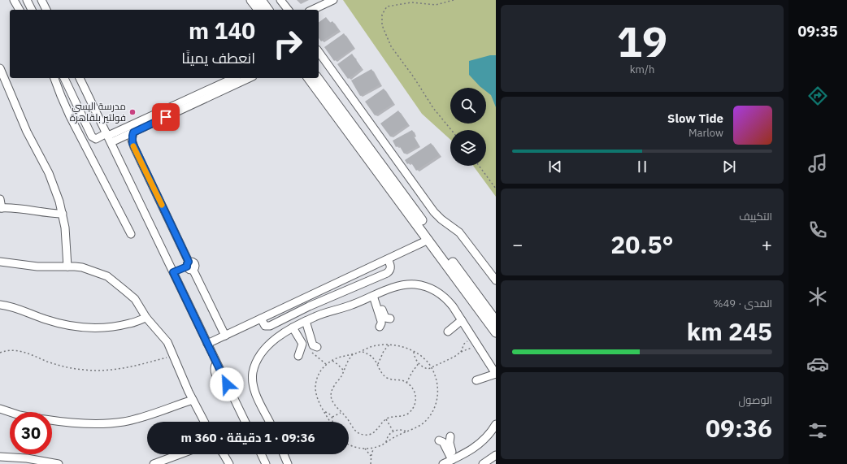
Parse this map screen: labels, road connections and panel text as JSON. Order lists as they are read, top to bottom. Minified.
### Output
{"places":["مدرسة اليسي فولتير بلقاهرة"],"page":{"tabs":"09:35","tile":[["19","km/h"],"التكييف",["المدى · 49%","245 km"],["الوصول","09:36"]],"turn":["140 m","انعطف يمينًا"],"song":["Slow Tide","Marlow"],"heat":["−","20.5°","+"],"limit":"30","trip":"09:36 · 1 دقيقة · 360 m"}}
